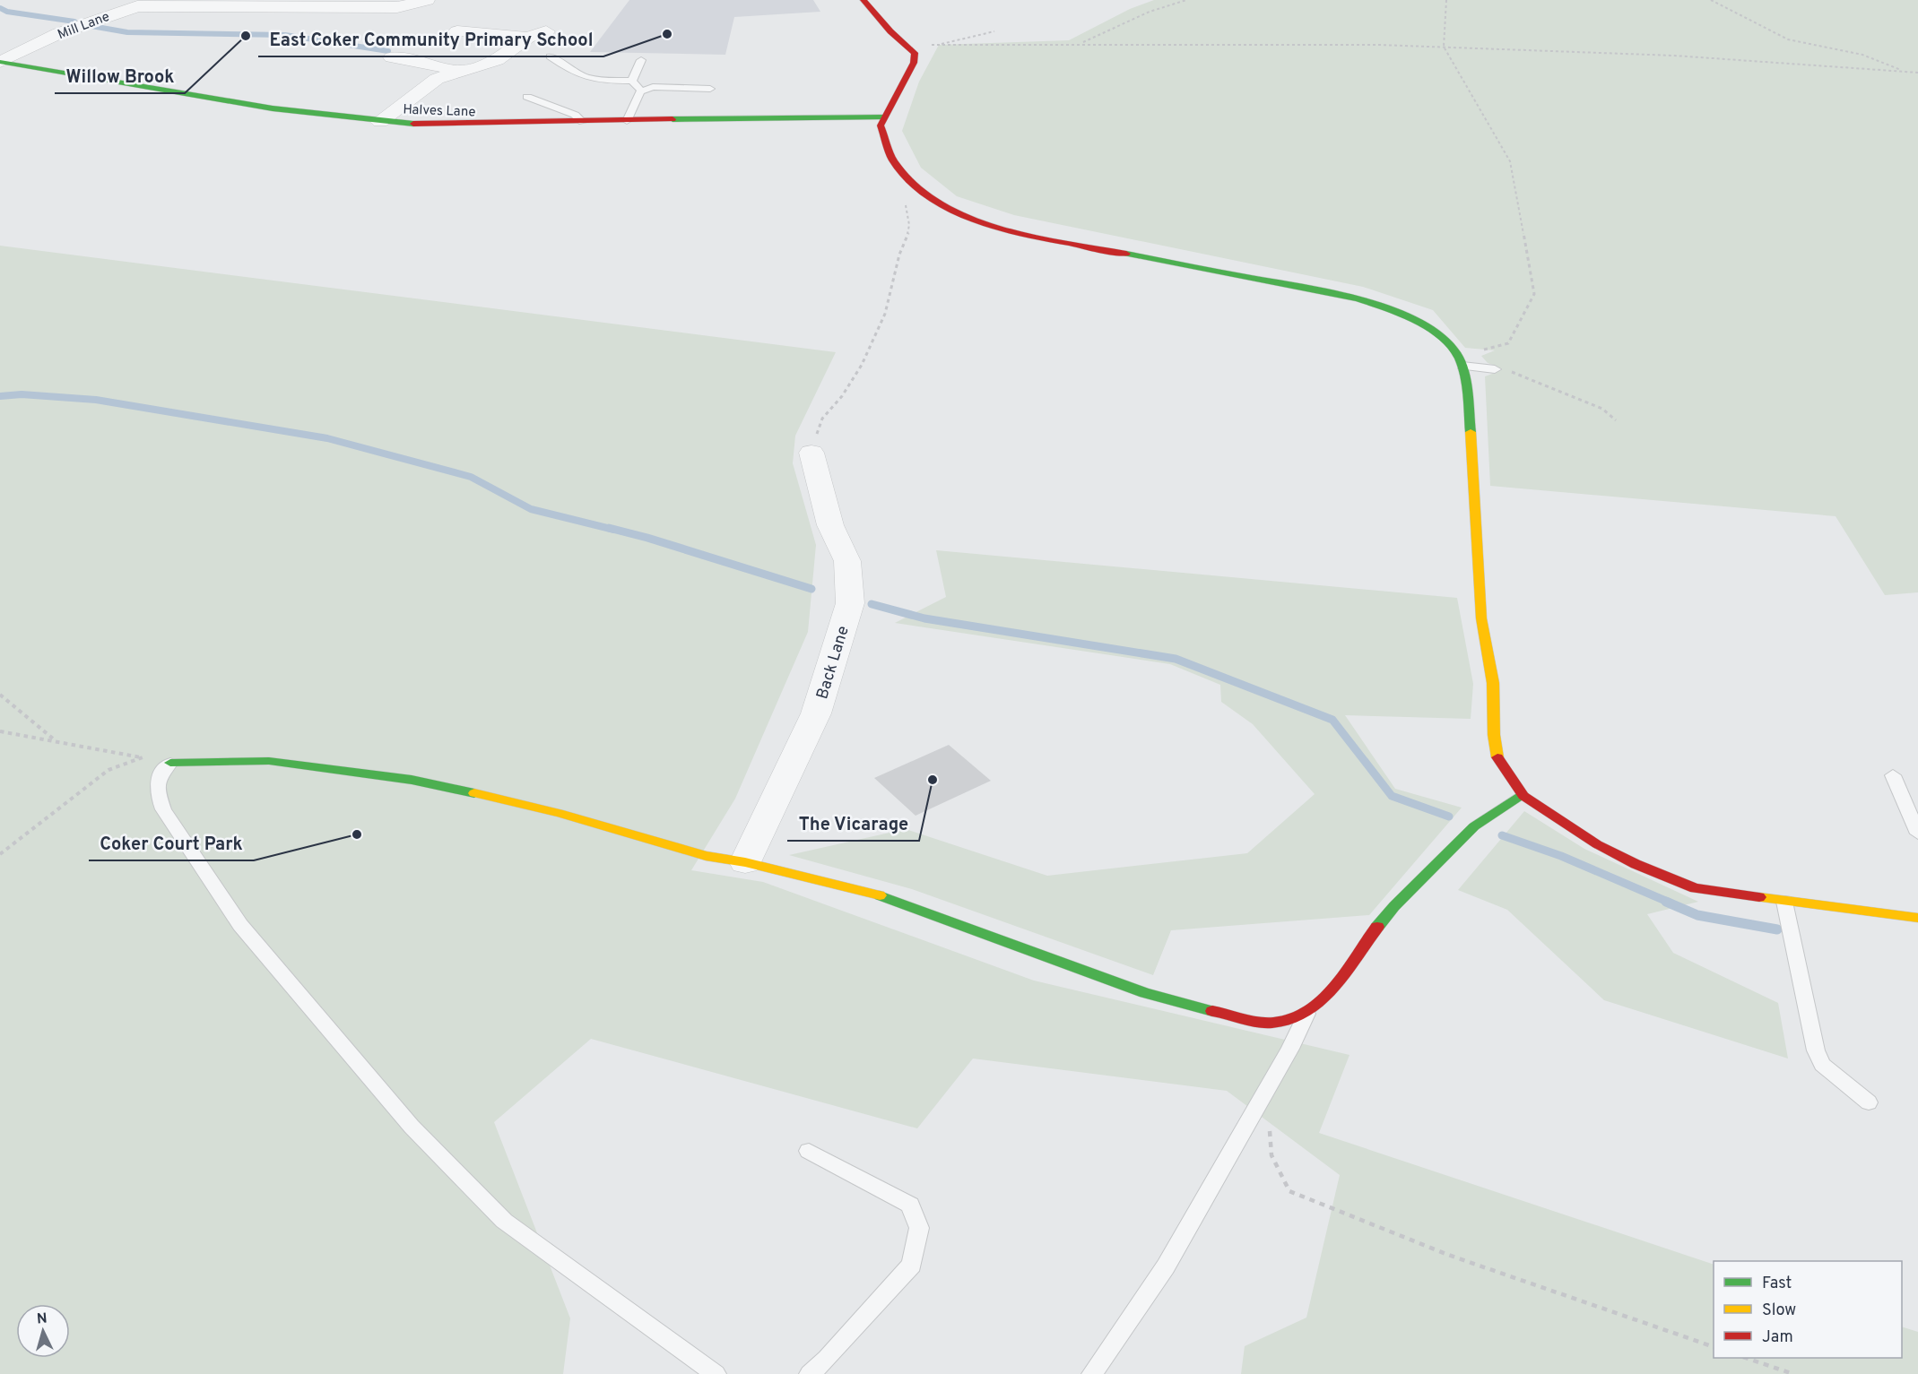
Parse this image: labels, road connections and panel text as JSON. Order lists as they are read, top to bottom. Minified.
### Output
{"streets":{"street":["Mill Lane","Halves Lane","Back Lane"]},"crossings":[["Mill Lane","Halves Lane"]],"places":["East Coker Community Primary School","Willow Brook","The Vicarage","Coker Court Park"],"legend":["Fast","Slow","Jam"],"north":"top"}
